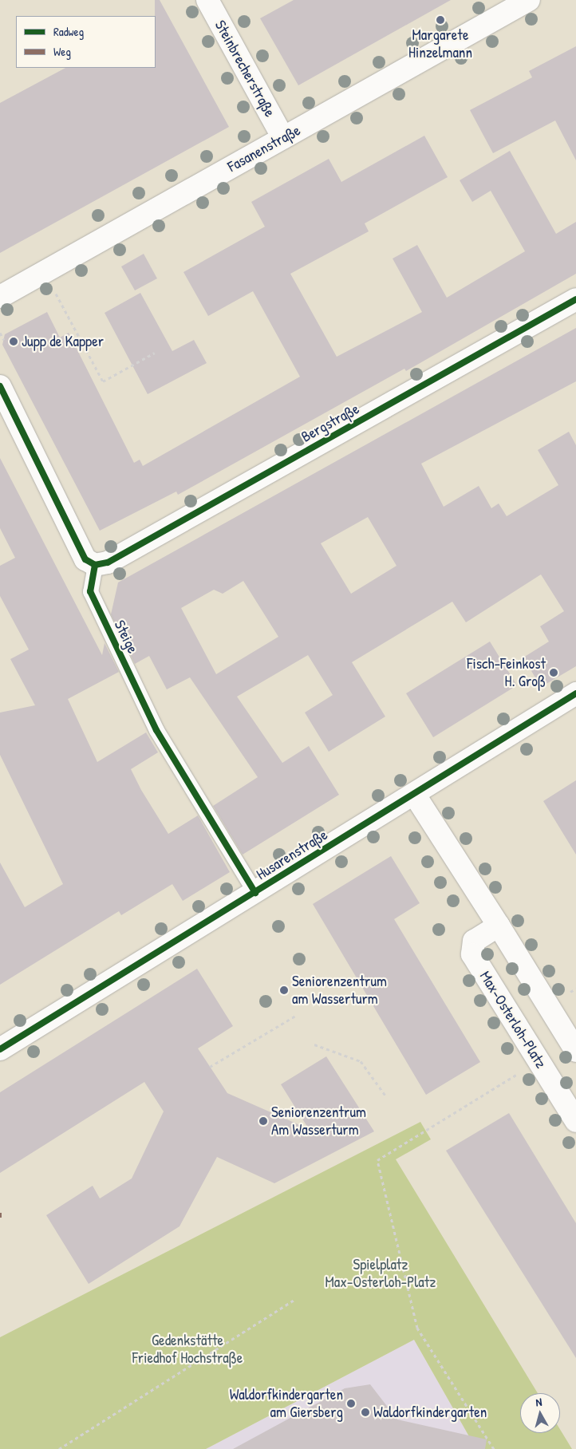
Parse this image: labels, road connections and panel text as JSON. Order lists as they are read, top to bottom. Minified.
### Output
{"streets":{"street":["Steinbrecherstraße","Fasanenstraße","Bergstraße","Husarenstraße","Max-Osterloh-Platz"],"lane":["Steige"]},"crossings":[["Steinbrecherstraße","Fasanenstraße"],["Bergstraße","Steige"],["Steige","Husarenstraße"]],"parks":["Spielplatz Max-Osterloh-Platz","Gedenkstätte Friedhof Hochstraße"],"places":["Margarete Hinzelmann","Jupp de Kapper","Fisch-Feinkost H. Groß","Seniorenzentrum am Wasserturm","Seniorenzentrum Am Wasserturm","Waldorfkindergarten am Giersberg","Waldorfkindergarten"],"legend":["Radweg","Weg"],"north":"top"}
